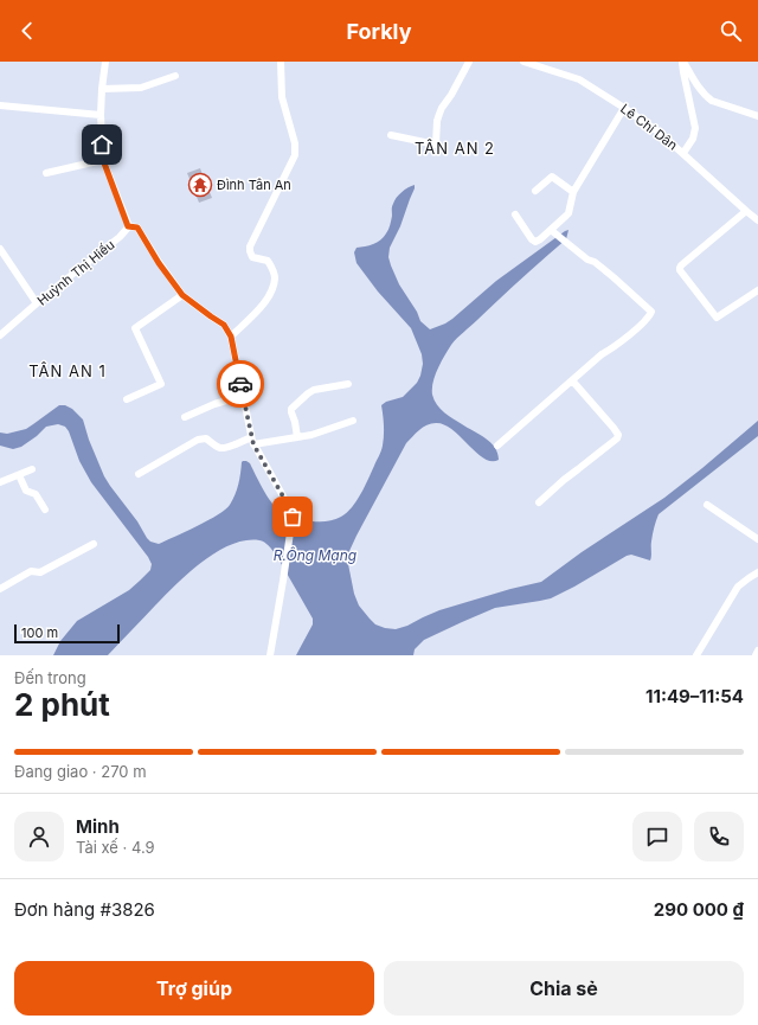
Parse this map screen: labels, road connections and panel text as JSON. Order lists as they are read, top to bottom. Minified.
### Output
{"streets":{"street":["Lê Chí Dân","Huỳnh Thị Hiếu"]},"districts":["TÂN AN 2","TÂN AN 1"],"water":["R.Ông Mạng"],"places":{"temple":["Đình Tân An"]},"scale_bar":"100 m","page":{"header":"Forkly","scale":"100 m","heading":["2 phút","Đến trong","11:49–11:54"],"panel":["Minh","Tài xế · 4.9","Đơn hàng #3826","290 000 ₫"],"bar":"Đang giao · 270 m","buttons":["Trợ giúp","Chia sẻ"]}}
